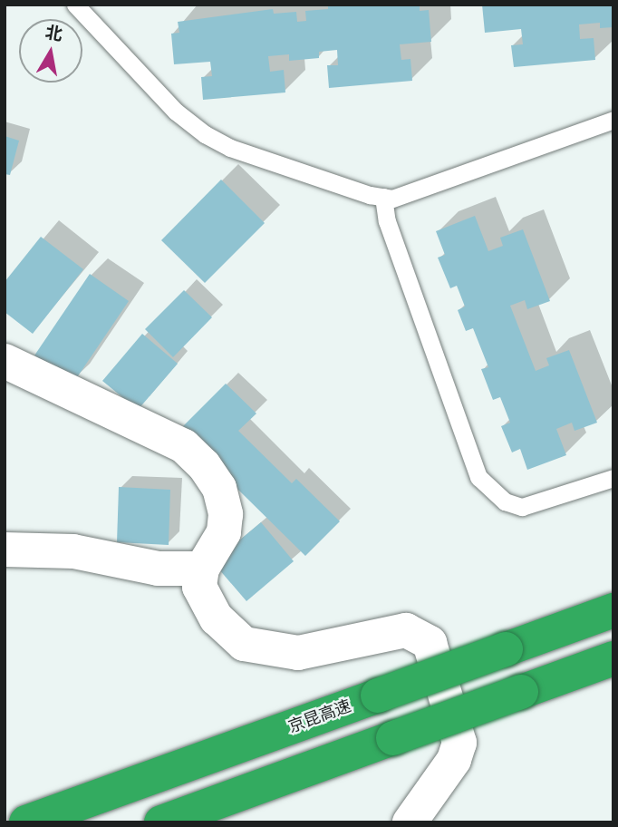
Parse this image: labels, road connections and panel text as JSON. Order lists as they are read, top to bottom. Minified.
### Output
{"streets":{"highway":["京昆高速"]},"north":"top"}
